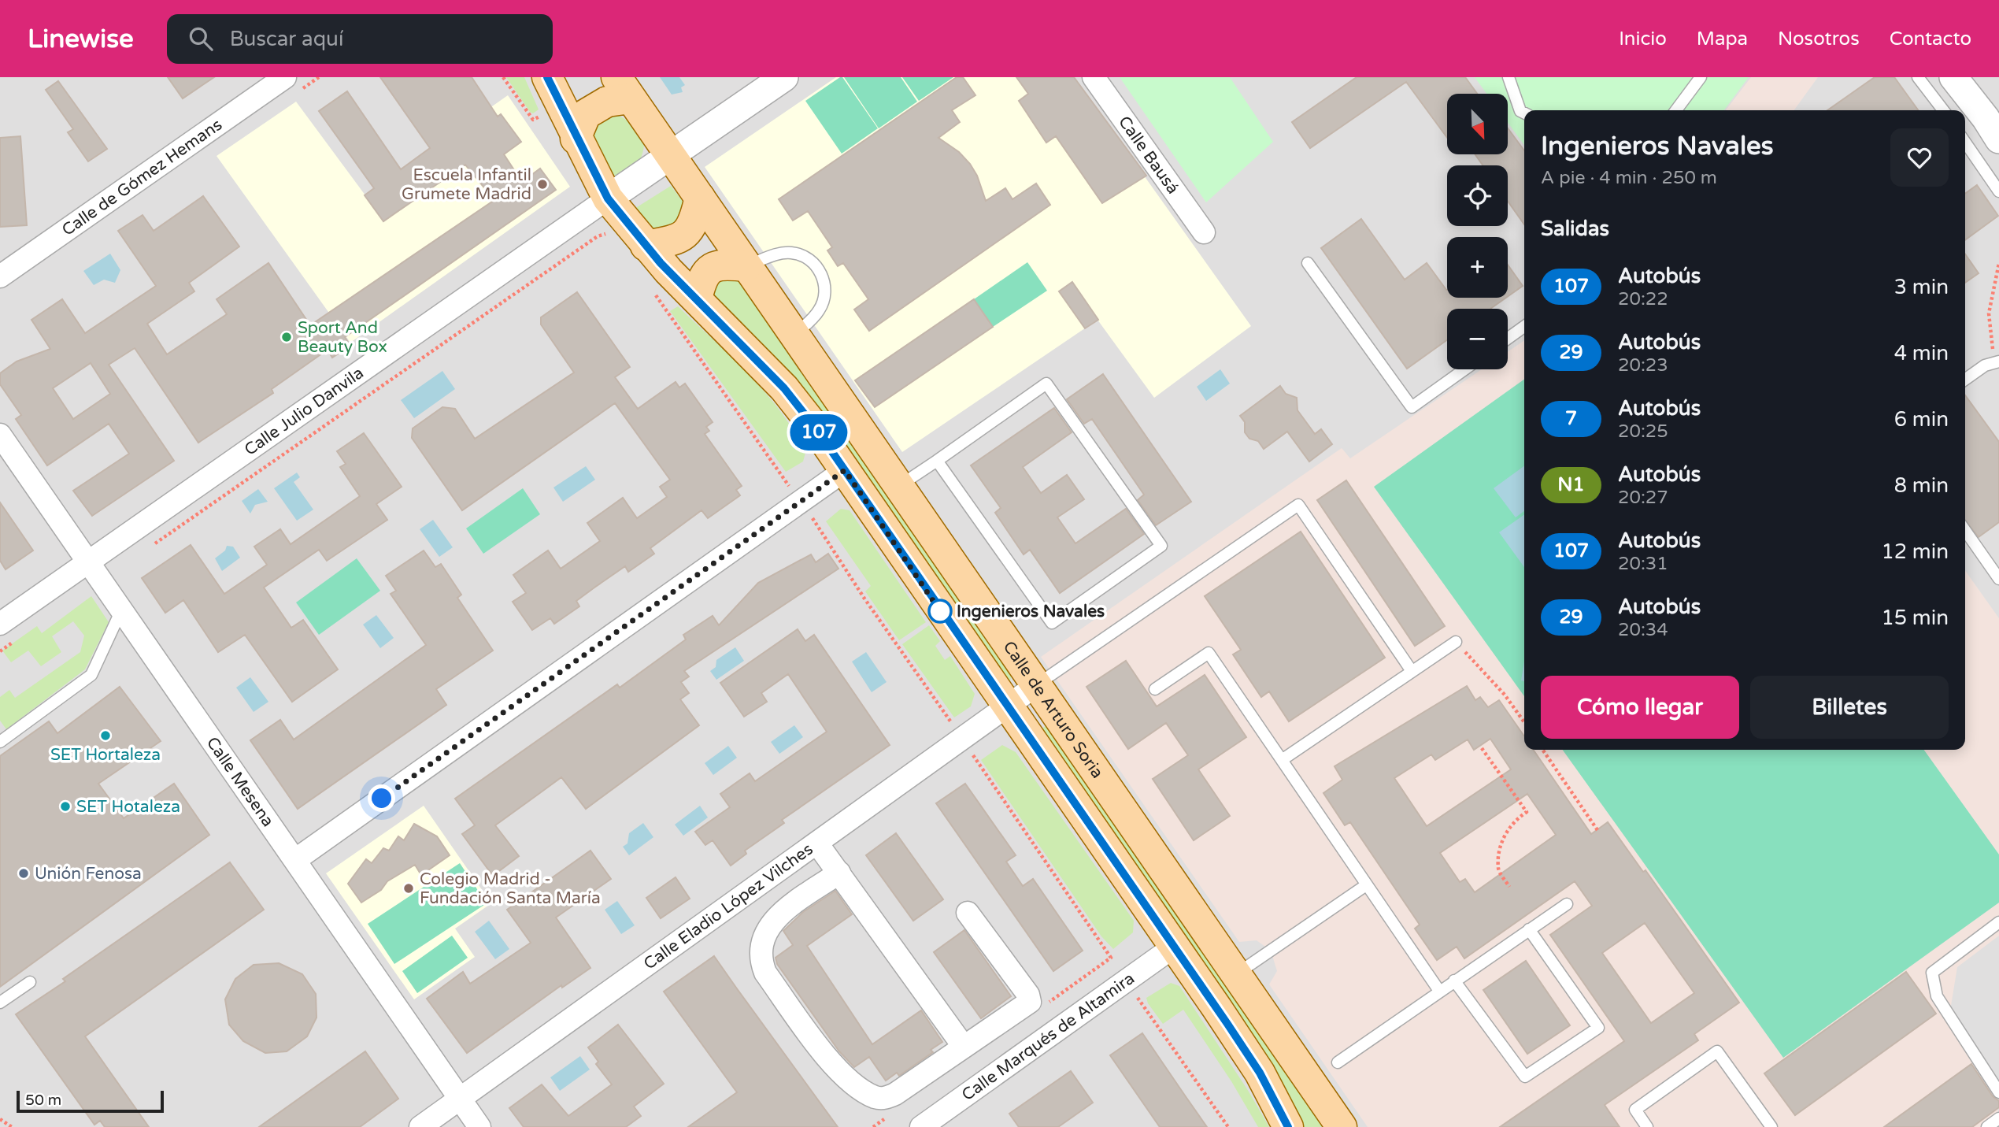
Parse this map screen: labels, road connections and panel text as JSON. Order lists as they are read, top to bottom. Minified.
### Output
{"streets":{"main road":["Calle de Arturo Soria"],"street":["Calle Bausá","Calle de Gómez Hemans","Calle Julio Danvila","Calle Mesena","Calle Eladio López Vilches","Calle Marqués de Altamira"]},"crossings":[["Calle Julio Danvila","Calle Mesena"],["Calle de Arturo Soria","Calle Eladio López Vilches"],["Calle Mesena","Calle Eladio López Vilches"]],"places":["Escuela Infantil Grumete Madrid","Sport And Beauty Box","Ingenieros Navales","SET Hortaleza","SET Hotaleza","Unión Fenosa","Colegio Madrid - Fundación Santa María"],"lines":["bus line 107"],"scale_bar":"50 m","north":"bottom right","page":{"header":"Linewise","search":"Buscar aquí","nav":["Inicio","Mapa","Nosotros","Contacto"],"on_map":"107","map_buttons":["+","−"],"heading":[["Ingenieros Navales","A pie · 4 min · 250 m"],"Salidas"],"list":[{"mark":"107","name":"Autobús","note":"20:22","value":"3 min"},{"mark":"29","name":"Autobús","note":"20:23","value":"4 min"},{"mark":"7","name":"Autobús","note":"20:25","value":"6 min"},{"mark":"N1","name":"Autobús","note":"20:27","value":"8 min"},{"mark":"107","name":"Autobús","note":"20:31","value":"12 min"},{"mark":"29","name":"Autobús","note":"20:34","value":"15 min"}],"buttons":["Cómo llegar","Billetes"],"scale":"50 m"}}
